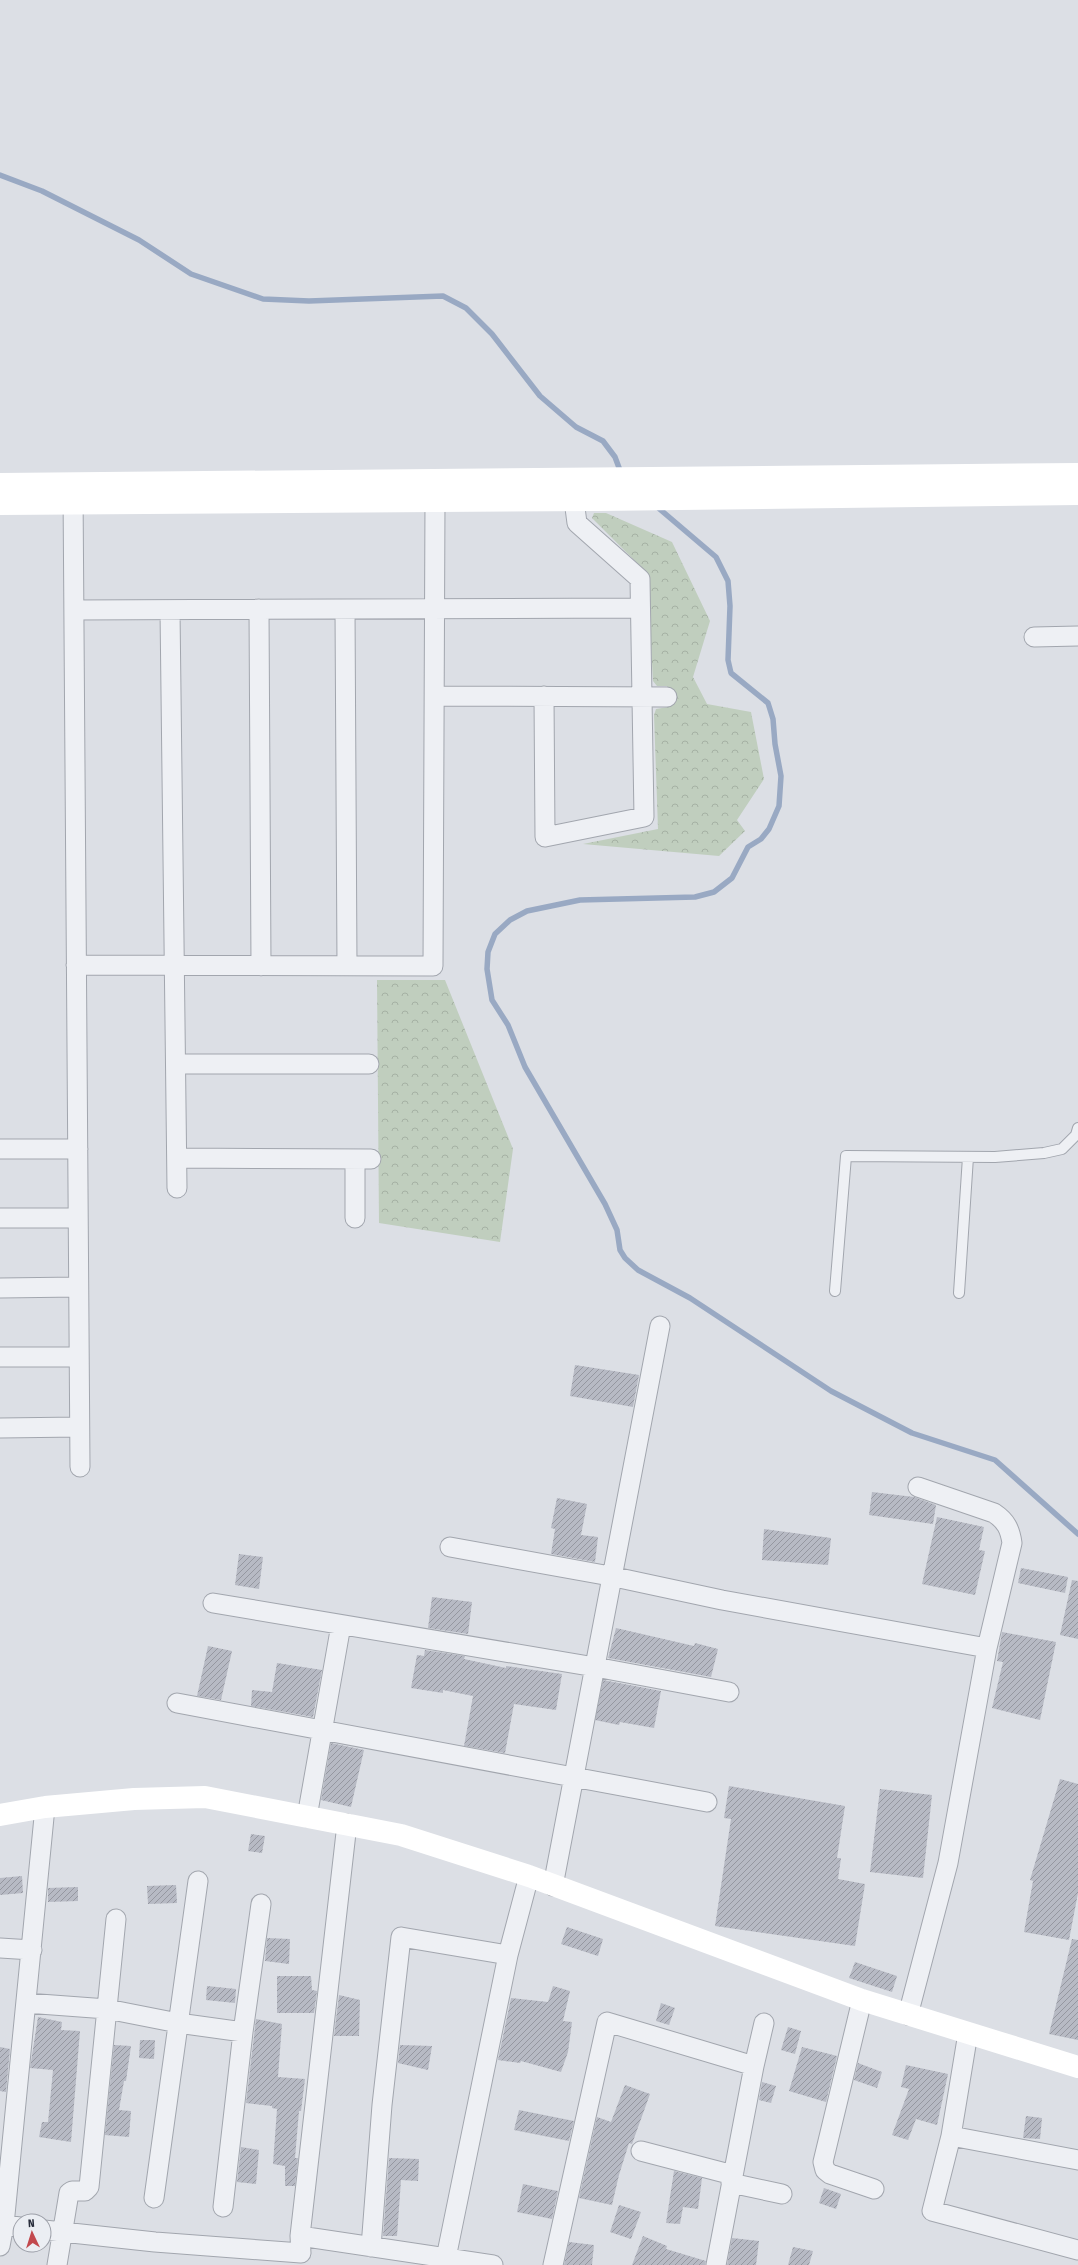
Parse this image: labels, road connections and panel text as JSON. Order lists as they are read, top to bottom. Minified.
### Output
{"north":"top"}
